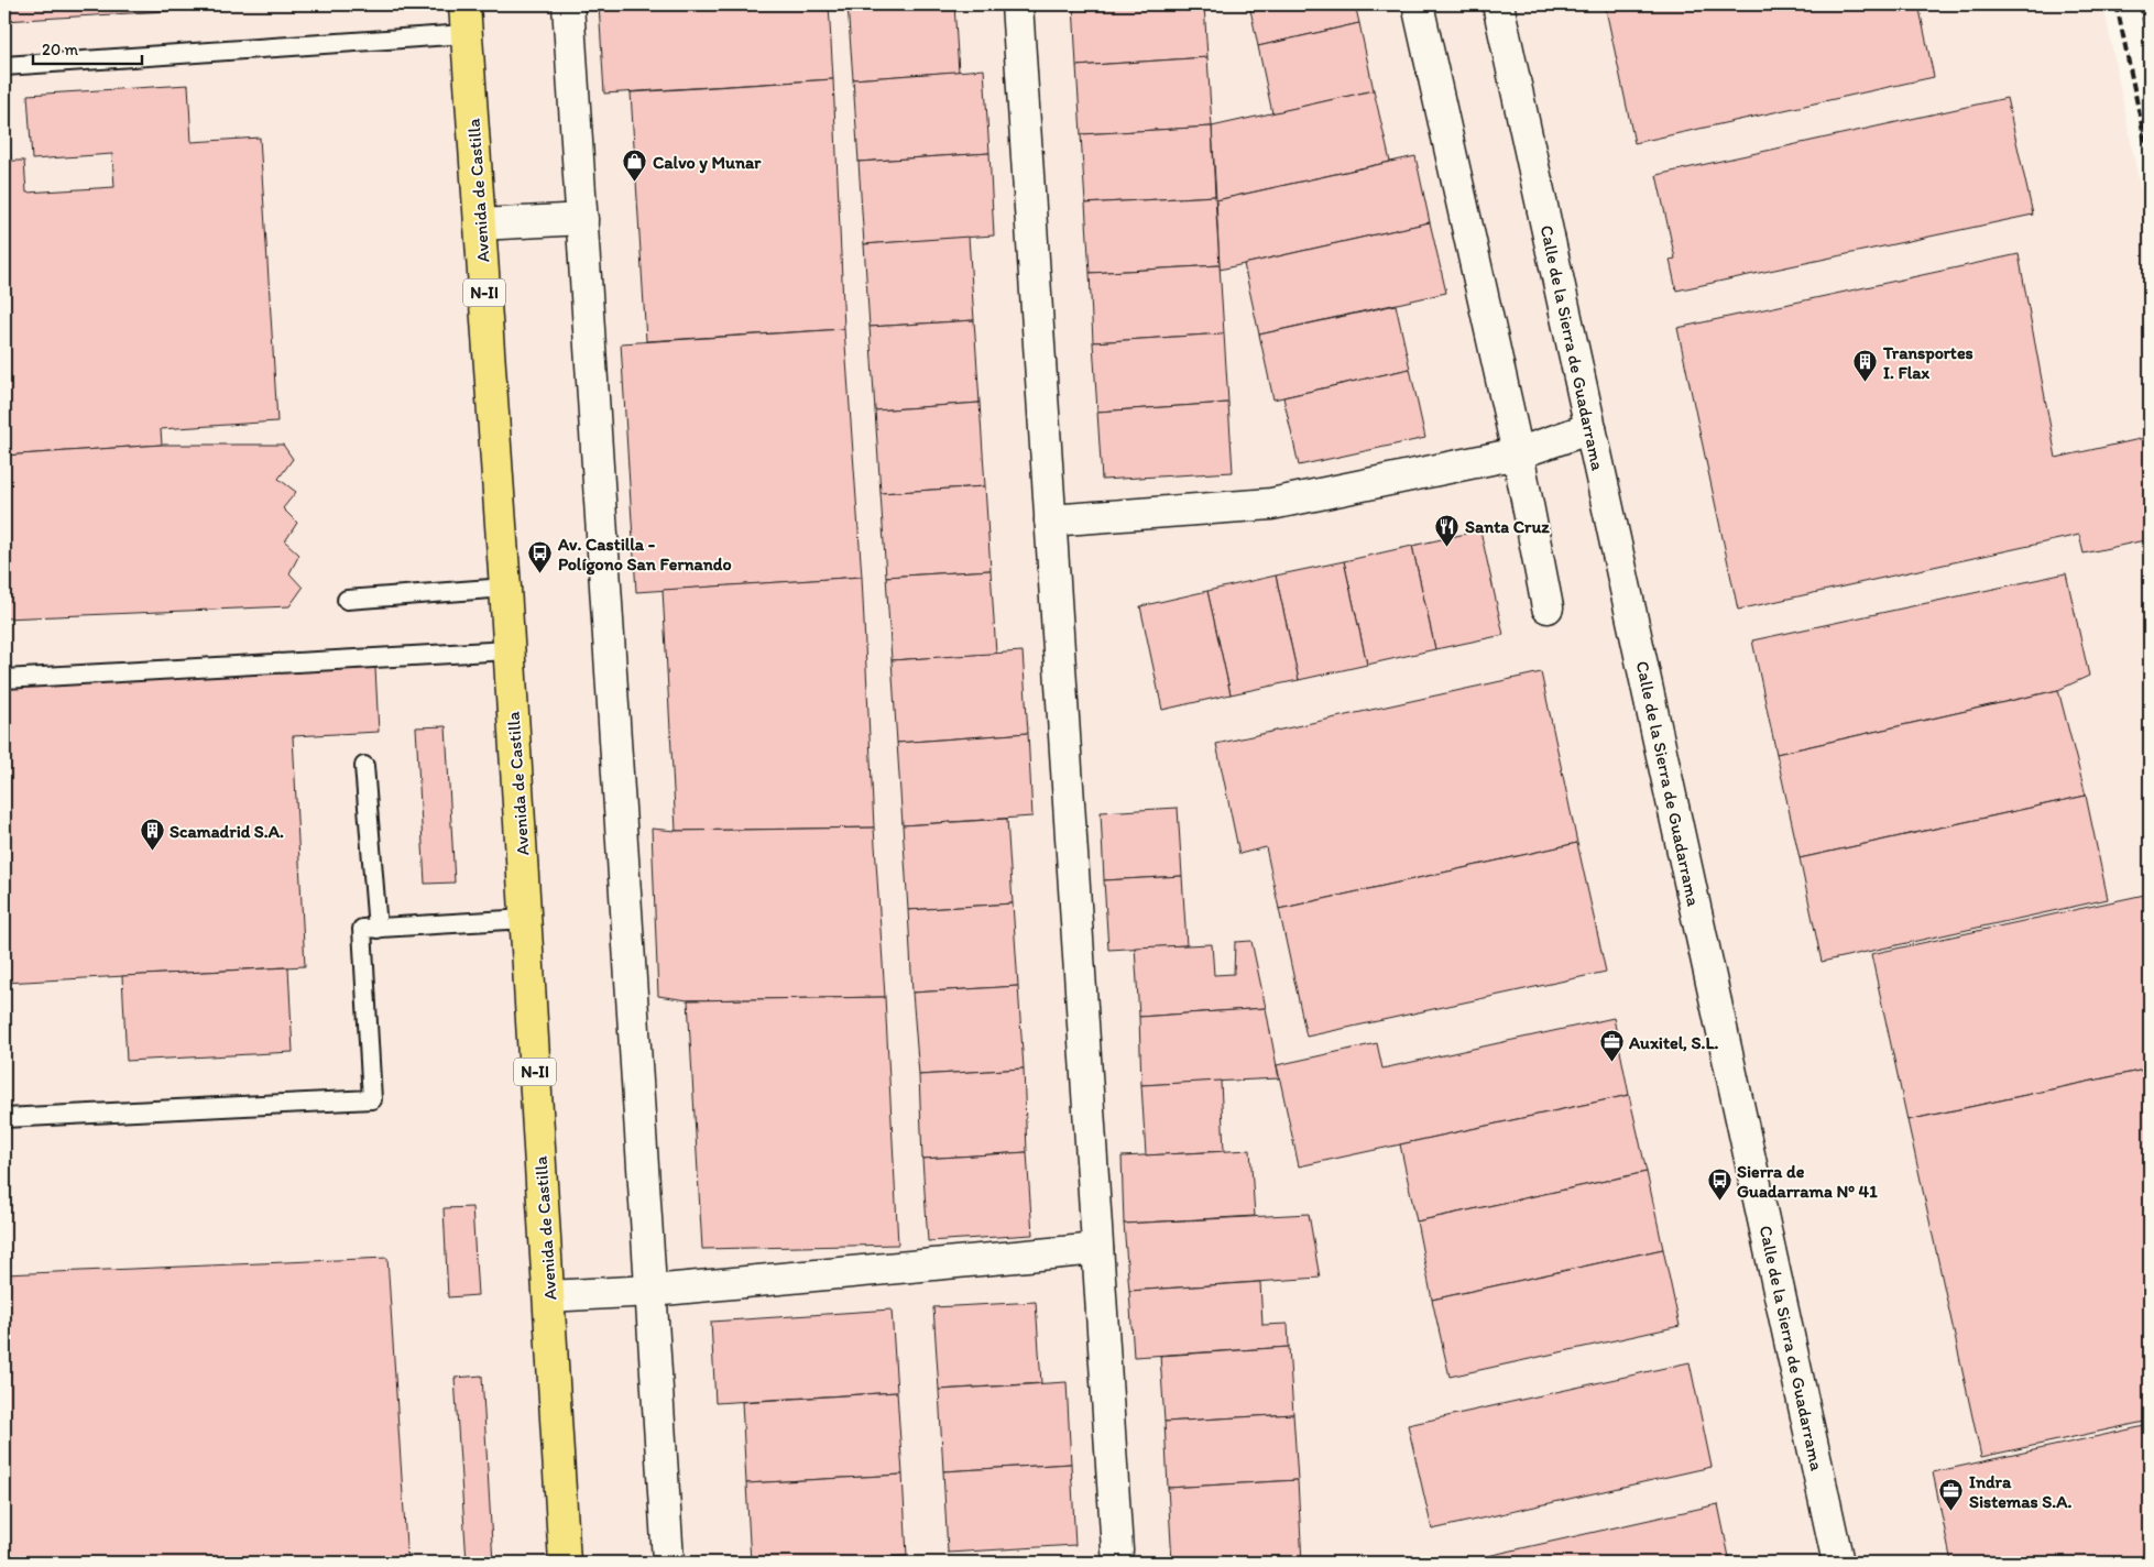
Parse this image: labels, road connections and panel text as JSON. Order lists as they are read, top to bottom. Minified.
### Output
{"streets":{"main road":["Avenida de Castilla","N-II"],"street":["Calle de la Sierra de Guadarrama"]},"places":{"shop":["Calvo y Munar"],"building":["Transportes I. Flax","Scamadrid S.A."],"restaurant":["Santa Cruz"],"bus stop":["Av. Castilla - Polígono San Fernando","Sierra de Guadarrama Nº 41"],"office":["Auxitel, S.L.","Indra Sistemas S.A."]},"scale_bar":"20 m"}
